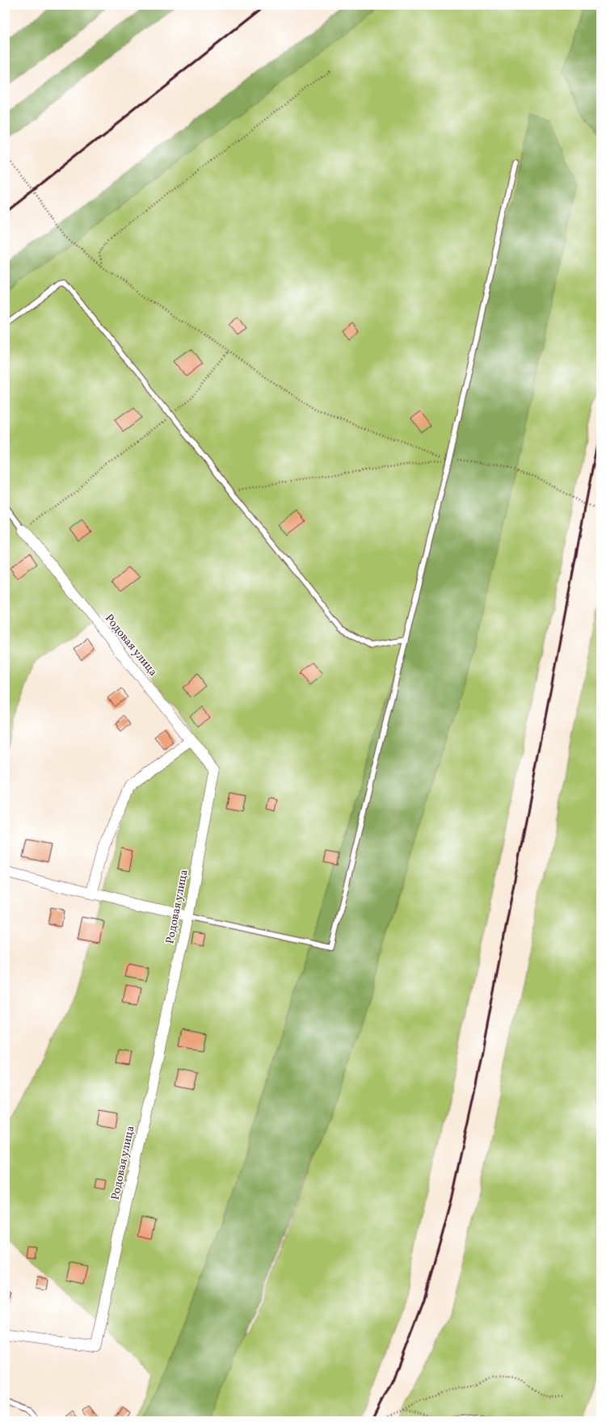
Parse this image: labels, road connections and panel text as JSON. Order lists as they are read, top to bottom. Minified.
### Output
{"streets":{"street":["Родовая улица"]}}
